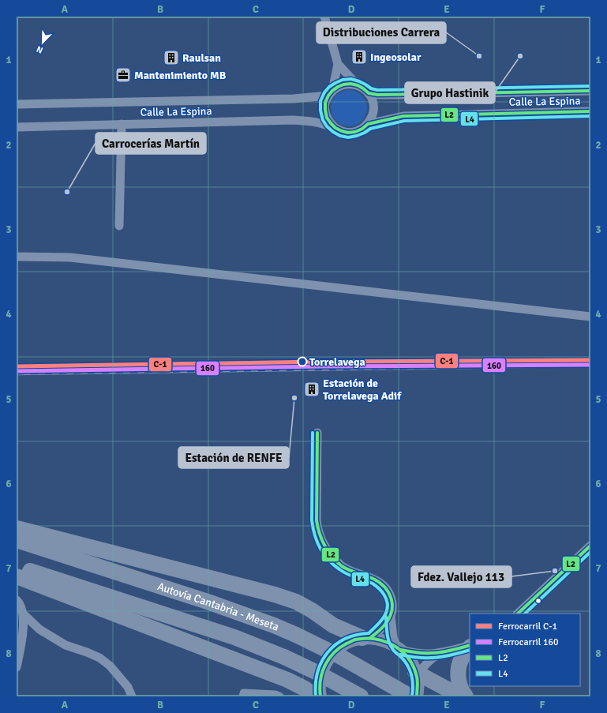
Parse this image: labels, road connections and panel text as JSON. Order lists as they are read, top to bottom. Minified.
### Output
{"streets":{"highway":["Autovía Cantabria - Meseta"],"street":["Calle La Espina"]},"places":{"other":["Distribuciones Carrera","Grupo Hastinik","Carrocerías Martín","Torrelavega","Estación de RENFE","Fdez. Vallejo 113"],"building":["Ingeosolar","Raulsan","Estación de Torrelavega Adif"],"office":["Mantenimiento MB"]},"lines":["transit line L4","transit line L2","rail line C-1","rail line 160"],"legend":["Ferrocarril C-1","Ferrocarril 160","L2","L4"],"north":"bottom left","grid":{"columns":["A","B","C","D","E","F"],"rows":["1","2","3","4","5","6","7","8"]}}
